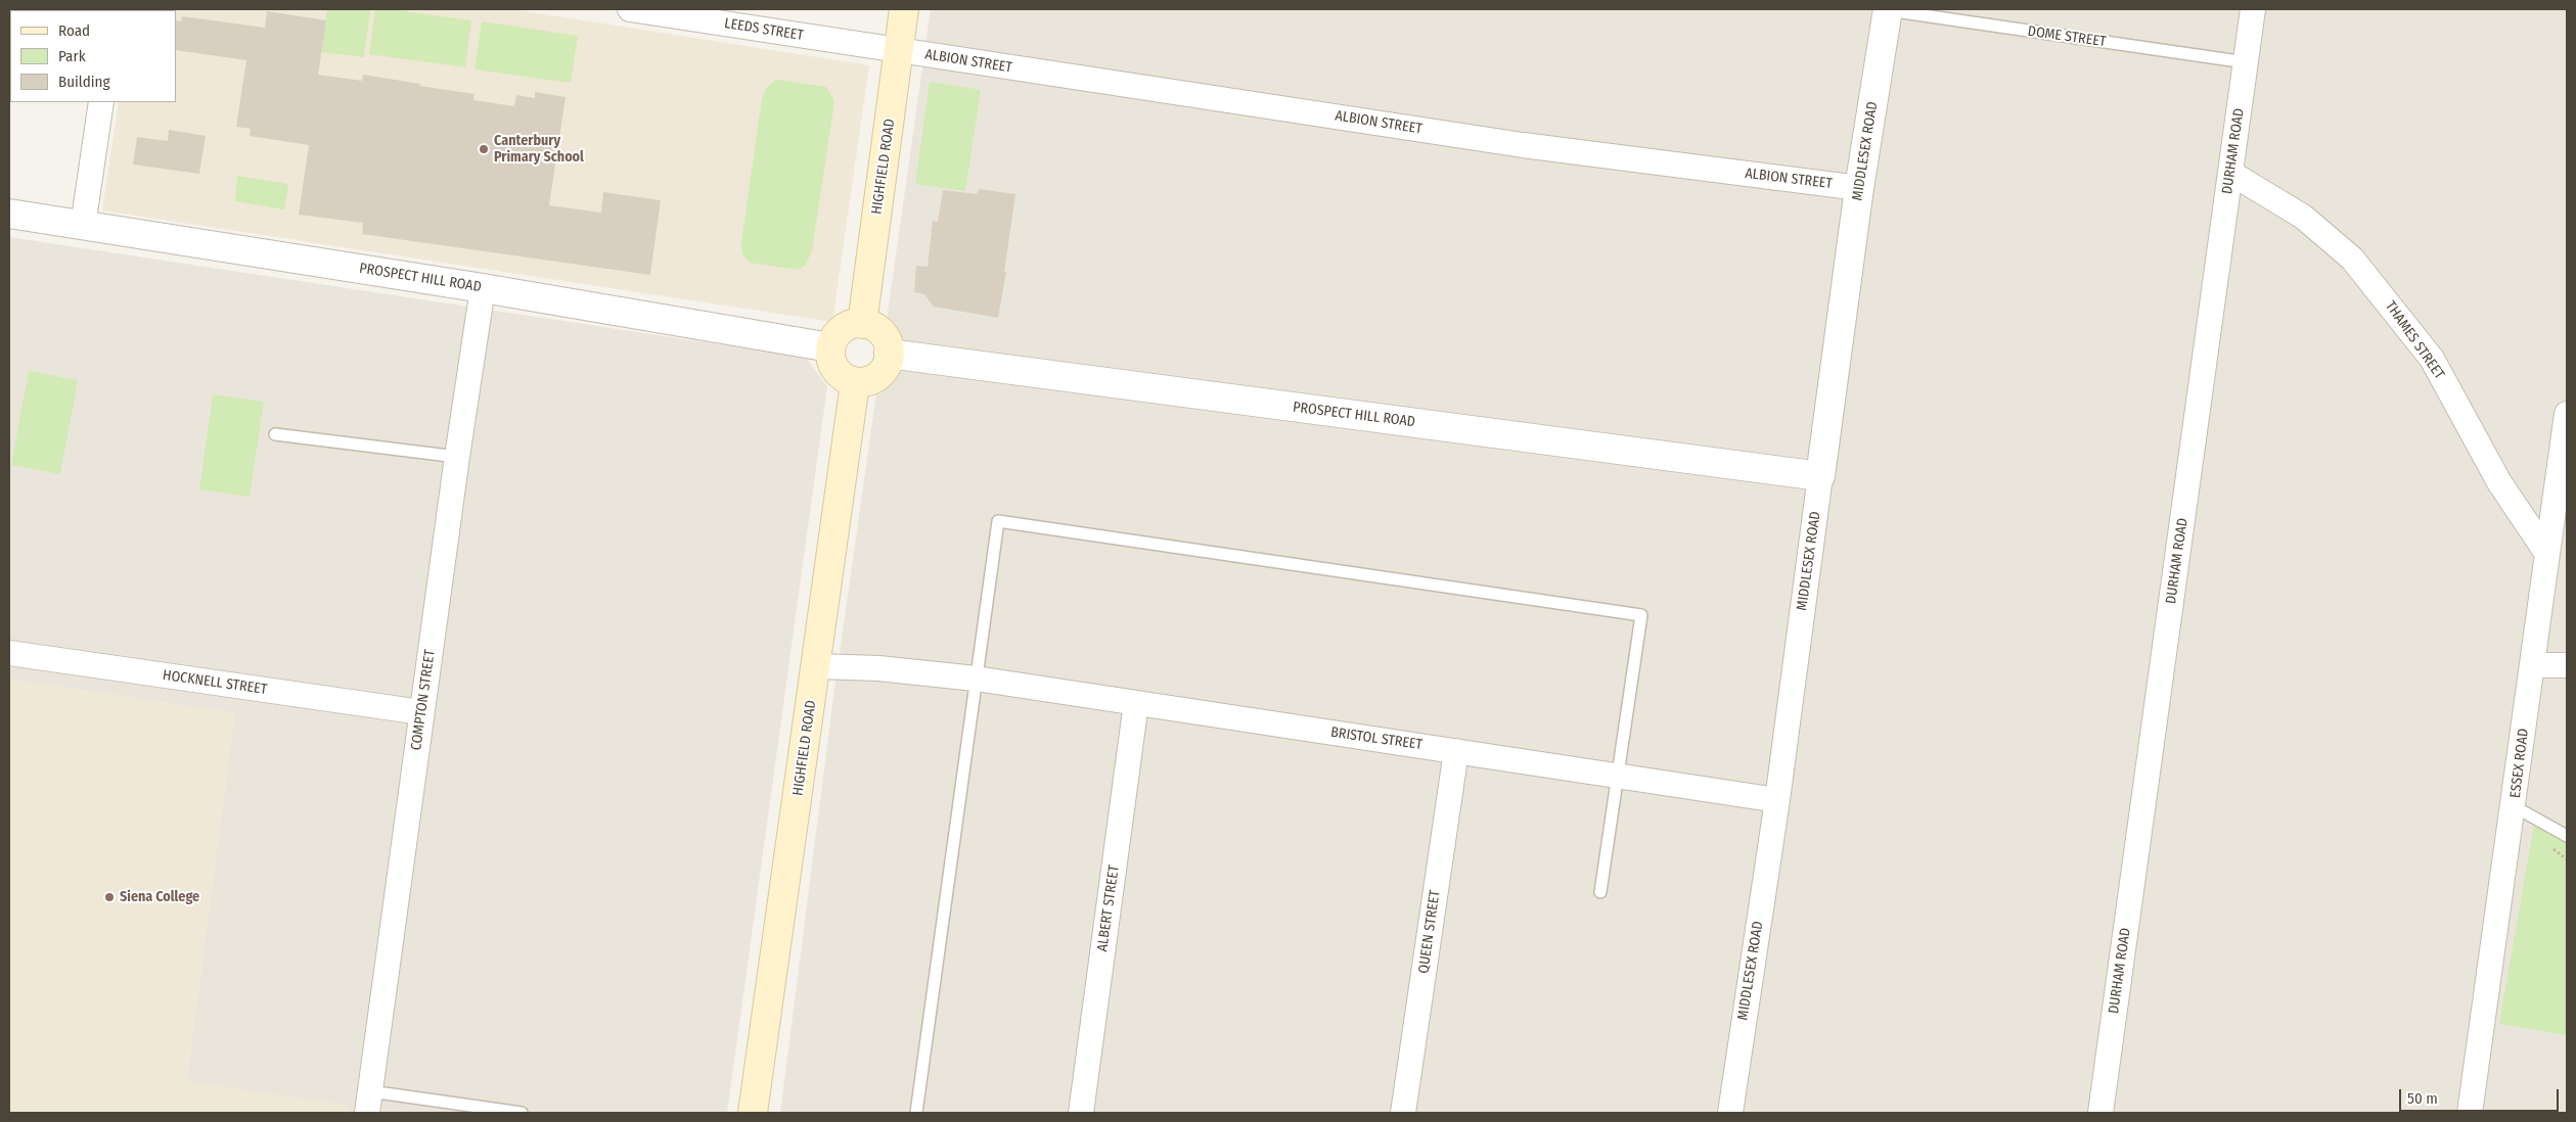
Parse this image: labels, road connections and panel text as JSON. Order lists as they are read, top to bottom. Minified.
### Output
{"streets":{"main road":["HIGHFIELD ROAD"],"street":["LEEDS STREET","ALBION STREET","MIDDLESEX ROAD","DURHAM ROAD","PROSPECT HILL ROAD","THAMES STREET","HOCKNELL STREET","COMPTON STREET","BRISTOL STREET","ESSEX ROAD","ALBERT STREET","QUEEN STREET"],"lane":["DOME STREET"]},"crossings":[["LEEDS STREET","ALBION STREET"],["LEEDS STREET","HIGHFIELD ROAD"],["DOME STREET","MIDDLESEX ROAD"],["DOME STREET","DURHAM ROAD"],["ALBION STREET","MIDDLESEX ROAD"],["ALBION STREET","HIGHFIELD ROAD"],["MIDDLESEX ROAD","PROSPECT HILL ROAD"],["MIDDLESEX ROAD","BRISTOL STREET"],["DURHAM ROAD","THAMES STREET"],["HIGHFIELD ROAD","PROSPECT HILL ROAD"],["HIGHFIELD ROAD","BRISTOL STREET"],["PROSPECT HILL ROAD","COMPTON STREET"],["THAMES STREET","ESSEX ROAD"],["HOCKNELL STREET","COMPTON STREET"],["BRISTOL STREET","ALBERT STREET"],["BRISTOL STREET","QUEEN STREET"]],"places":["Canterbury Primary School","Siena College"],"legend":["Road","Park","Building"],"scale_bar":"50 m"}
